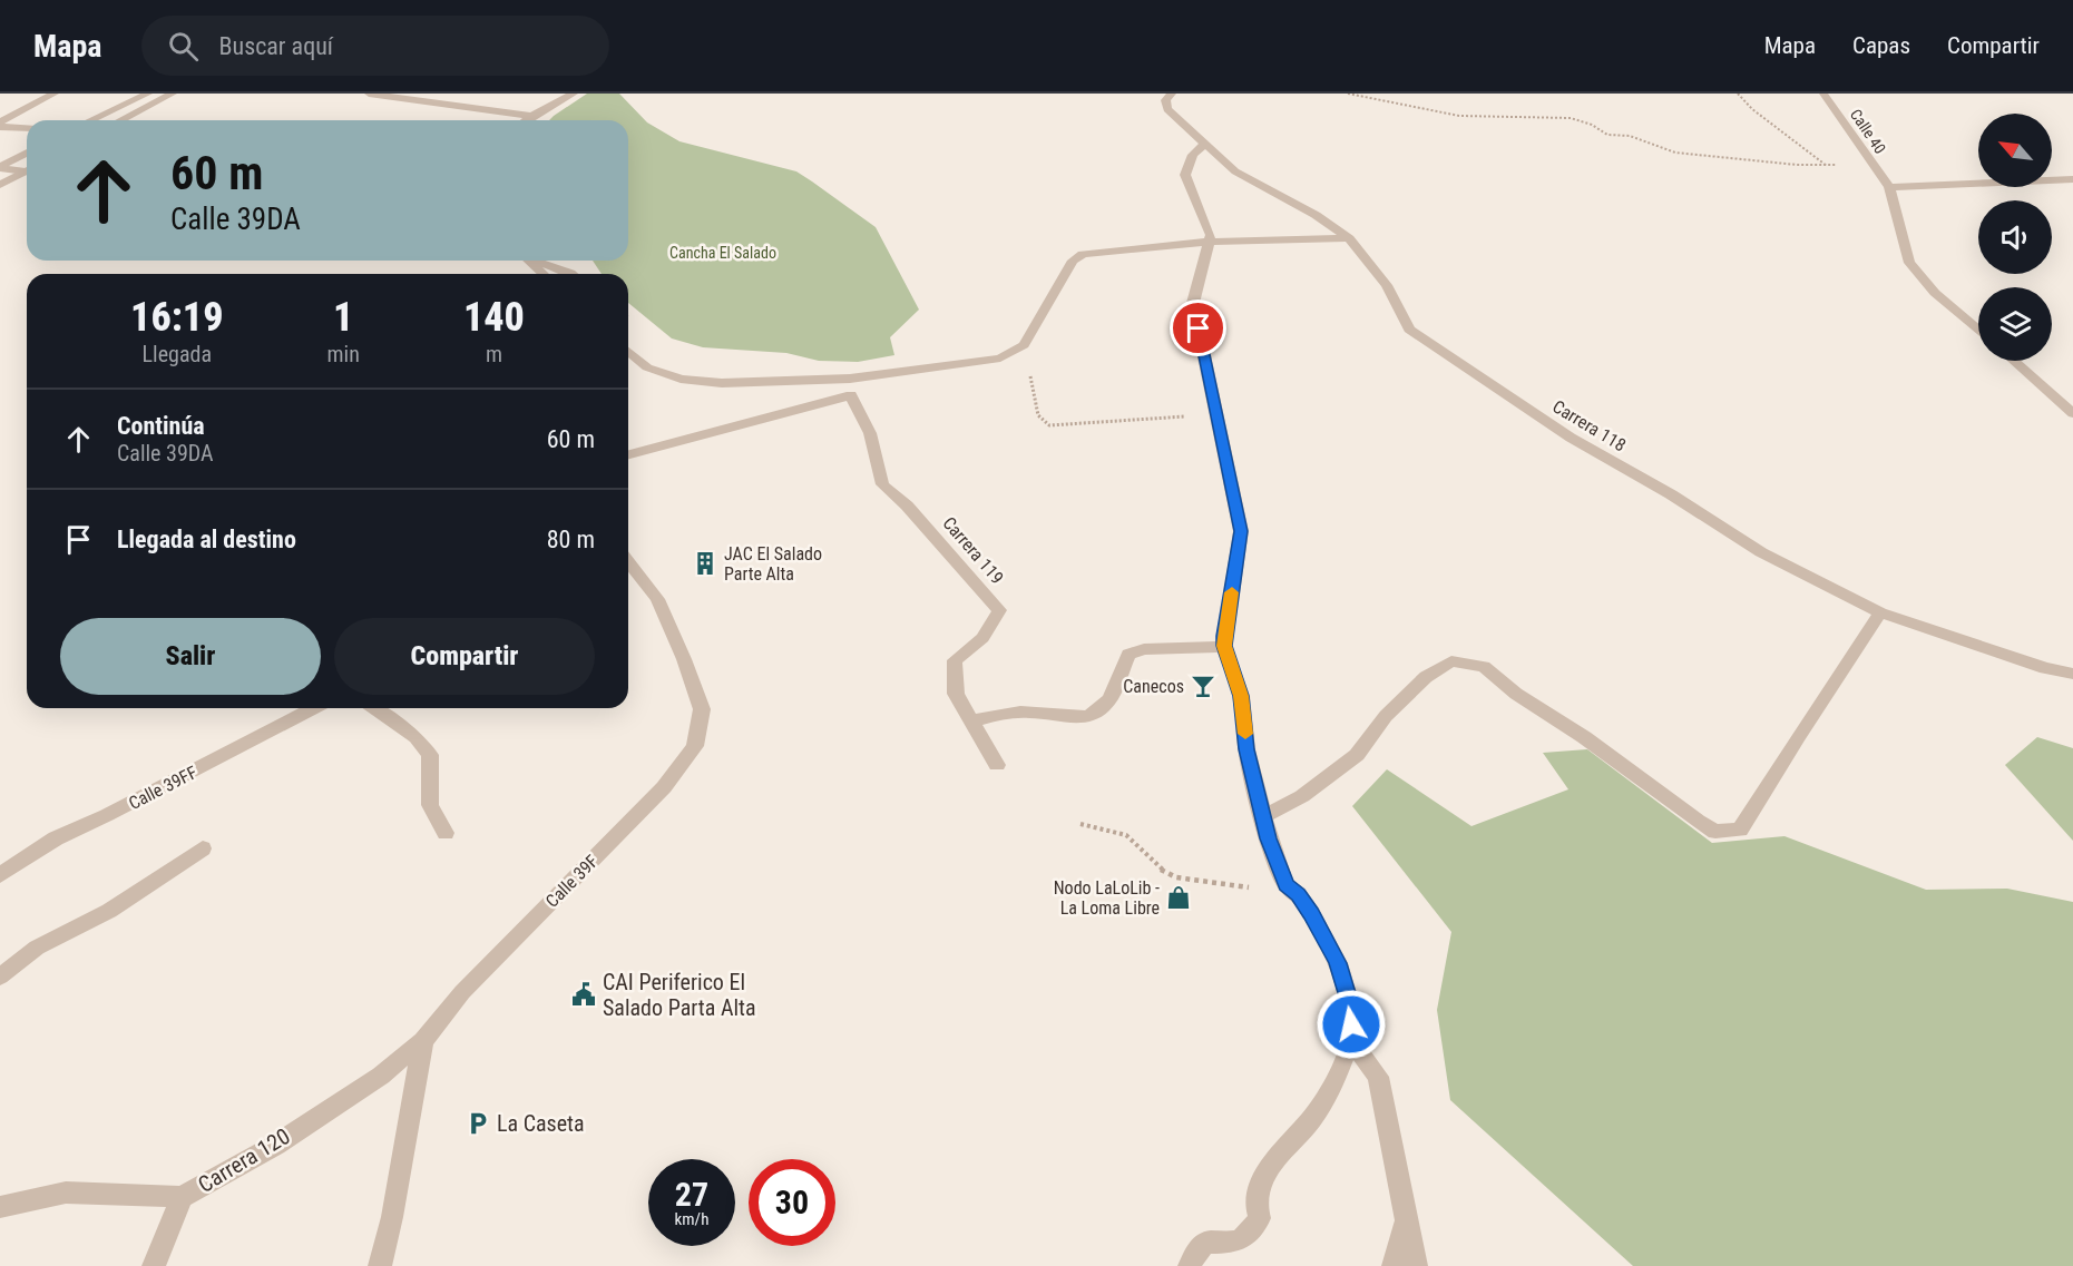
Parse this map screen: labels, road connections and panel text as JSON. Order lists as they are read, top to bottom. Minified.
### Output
{"streets":{"street":["Calle 40","Carrera 118","Carrera 119","Calle 39FF","Calle 39F","Carrera 120"]},"crossings":[["Calle 39F","Carrera 120"]],"parks":["Cancha El Salado"],"places":{"building":["JAC El Salado Parte Alta"],"bar":["Canecos"],"shop":["Nodo LaLoLib - La Loma Libre"],"public building":["CAI Periferico El Salado Parta Alta"],"parking":["La Caseta"]},"north":"top left","page":{"header":"Mapa","search":"Buscar aquí","nav":["Mapa","Capas","Compartir"],"turn":["60 m","Calle 39DA"],"eta":["16:19","Llegada","1","min","140","m"],"list":[{"name":"Continúa","note":"Calle 39DA","value":"60 m"},{"name":"Llegada al destino","value":"80 m"}],"buttons":["Salir","Compartir"],"speed":"27 km/h","limit":"30"}}
